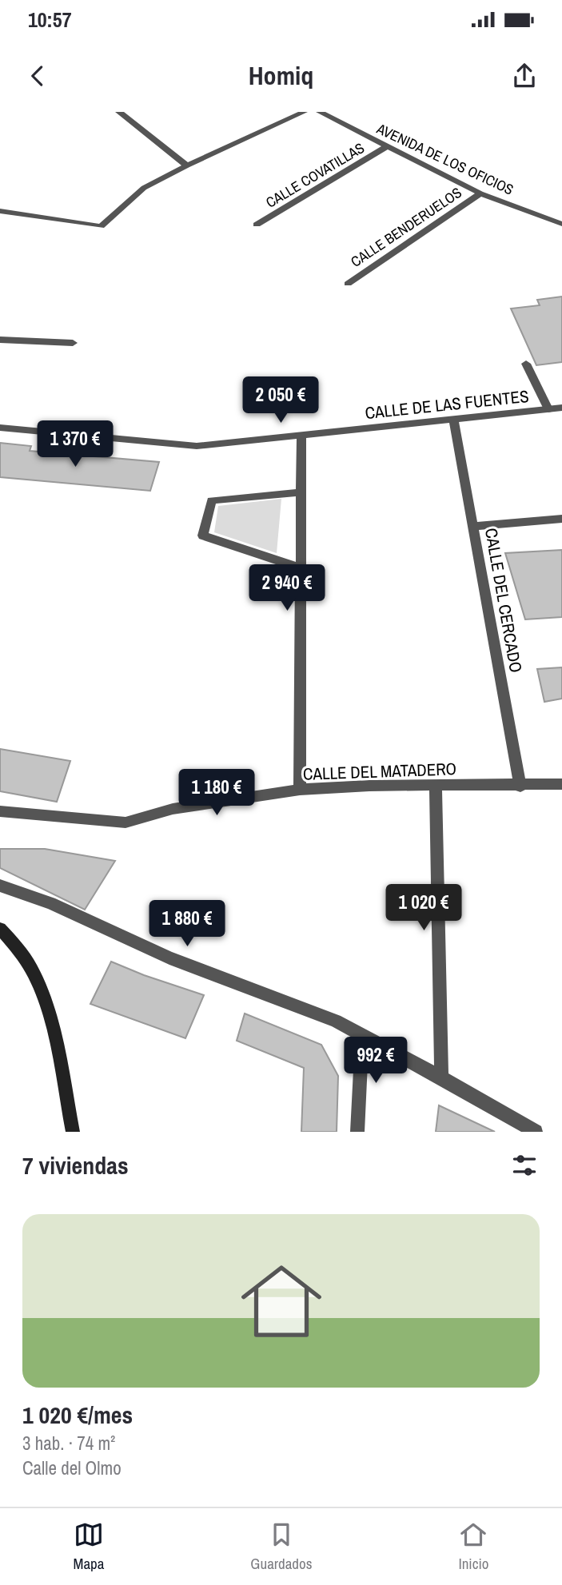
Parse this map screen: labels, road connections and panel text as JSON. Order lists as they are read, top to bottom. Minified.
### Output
{"streets":{"street":["AVENIDA DE LOS OFICIOS","CALLE COVATILLAS","CALLE BENDERUELOS","CALLE DE LAS FUENTES","CALLE DEL CERCADO","CALLE DEL MATADERO"]},"crossings":[["AVENIDA DE LOS OFICIOS","CALLE COVATILLAS"],["AVENIDA DE LOS OFICIOS","CALLE BENDERUELOS"],["CALLE DE LAS FUENTES","CALLE DEL CERCADO"],["CALLE DEL CERCADO","CALLE DEL MATADERO"]],"page":{"status":"10:57","header":"Homiq","price":["2 050 €","1 370 €","2 940 €","1 180 €","1 020 €","1 880 €","992 €"],"heading":"7 viviendas","list":[{"name":"1 020 €/mes","note":"3 hab. · 74 m² · Calle del Olmo"}],"tabs":["Mapa","Guardados","Inicio"]}}
